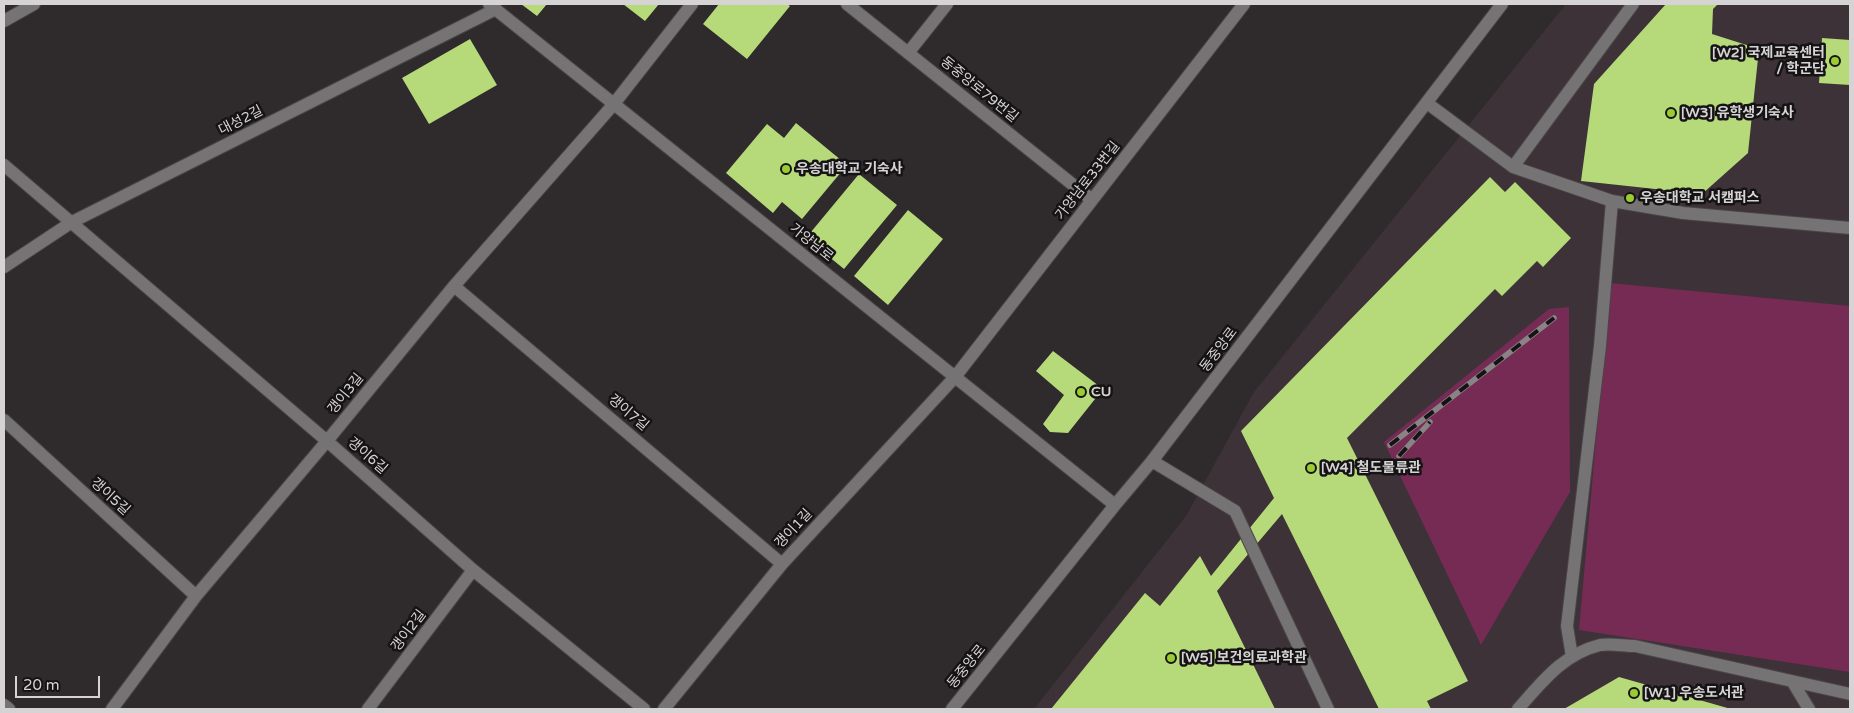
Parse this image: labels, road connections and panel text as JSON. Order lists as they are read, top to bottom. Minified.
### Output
{"streets":{"street":["동중앙로79번길","대성2길","가양남로33번길","가양남로","동중앙로","갱이3길","갱이7길","갱이6길","갱이5길","갱이1길","갱이2길"]},"crossings":[["동중앙로79번길","가양남로33번길"],["대성2길","가양남로"],["대성2길","갱이6길"],["가양남로33번길","가양남로"],["가양남로33번길","갱이1길"],["가양남로","동중앙로"],["가양남로","갱이3길"],["가양남로","갱이1길"],["갱이3길","갱이7길"],["갱이3길","갱이6길"],["갱이3길","갱이5길"],["갱이7길","갱이1길"],["갱이6길","갱이2길"]],"places":["[W2] 국제교육센터 / 학군단","[W3] 유학생기숙사","우송대학교 기숙사","우송대학교 서캠퍼스","CU","[W4] 철도물류관","[W5] 보건의료과학관","[W1] 우송도서관"],"scale_bar":"20 m"}
